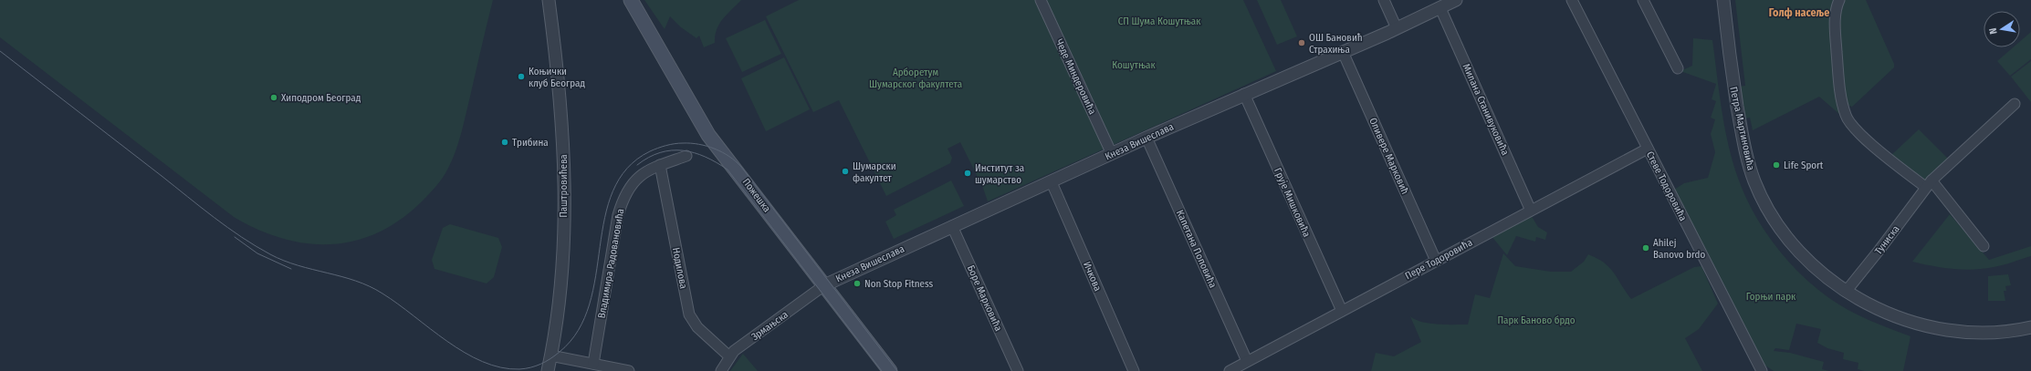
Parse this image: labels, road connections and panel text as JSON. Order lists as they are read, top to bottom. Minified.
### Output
{"streets":{"main road":["Пожешка"],"street":["Чеде Миндеровића","Милана Станивуковића","Петра Мартиновића","Кнеза Вишеслава","Оливере Марковић","Паштровићева","Стеве Тодоровића","Грује Мишковића","Туниска","Капетана Поповића","Пере Тодоровића","Владимира Радовановића","Нодилова","Ичкова","Боре Марковића","Зрмањска"]},"crossings":[["Чеде Миндеровића","Кнеза Вишеслава"],["Милана Станивуковића","Кнеза Вишеслава"],["Милана Станивуковића","Пере Тодоровића"],["Петра Мартиновића","Туниска"],["Кнеза Вишеслава","Оливере Марковић"],["Кнеза Вишеслава","Пожешка"],["Кнеза Вишеслава","Грује Мишковића"],["Кнеза Вишеслава","Капетана Поповића"],["Кнеза Вишеслава","Ичкова"],["Кнеза Вишеслава","Боре Марковића"],["Кнеза Вишеслава","Зрмањска"],["Оливере Марковић","Пере Тодоровића"],["Стеве Тодоровића","Пере Тодоровића"],["Пожешка","Зрмањска"],["Грује Мишковића","Пере Тодоровића"],["Капетана Поповића","Пере Тодоровића"],["Владимира Радовановића","Нодилова"],["Нодилова","Зрмањска"]],"districts":["Голф насеље"],"parks":["СП Шума Кошутњак","Кошутњак","Арборетум Шумарског факултета","Горњи парк","Парк Баново брдо"],"places":["ОШ Бановић Страхиња","Коњички клуб Београд","Хиподром Београд","Трибина","Life Sport","Шумарски факултет","Институт за шумарство","Ahilej Banovo brdo","Non Stop Fitness"],"north":"left"}
